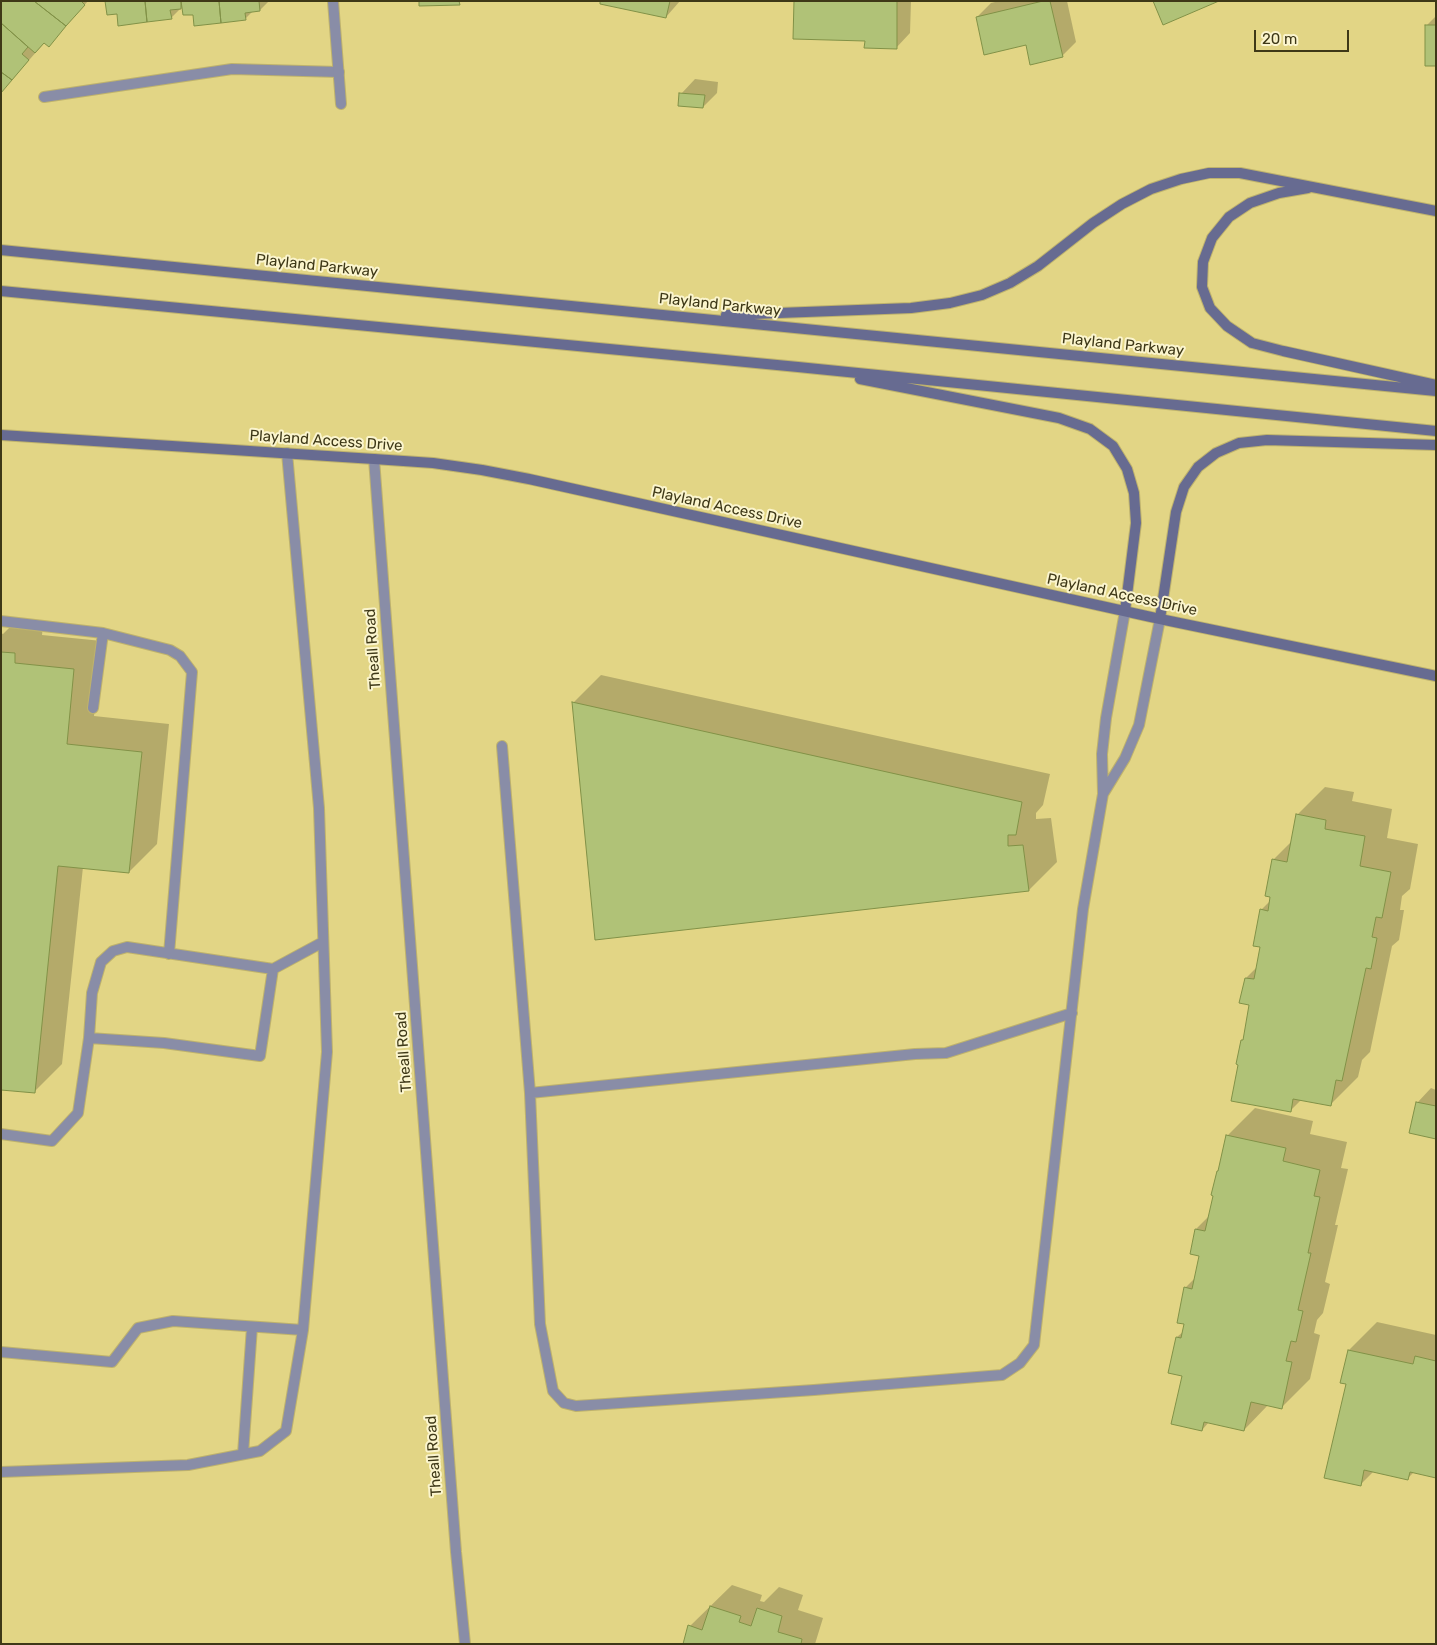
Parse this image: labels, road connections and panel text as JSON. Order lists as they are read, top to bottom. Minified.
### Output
{"streets":{"main road":["Playland Parkway","Playland Access Drive"],"street":["Theall Road"]},"crossings":[["Playland Access Drive","Theall Road"]],"scale_bar":"20 m"}
